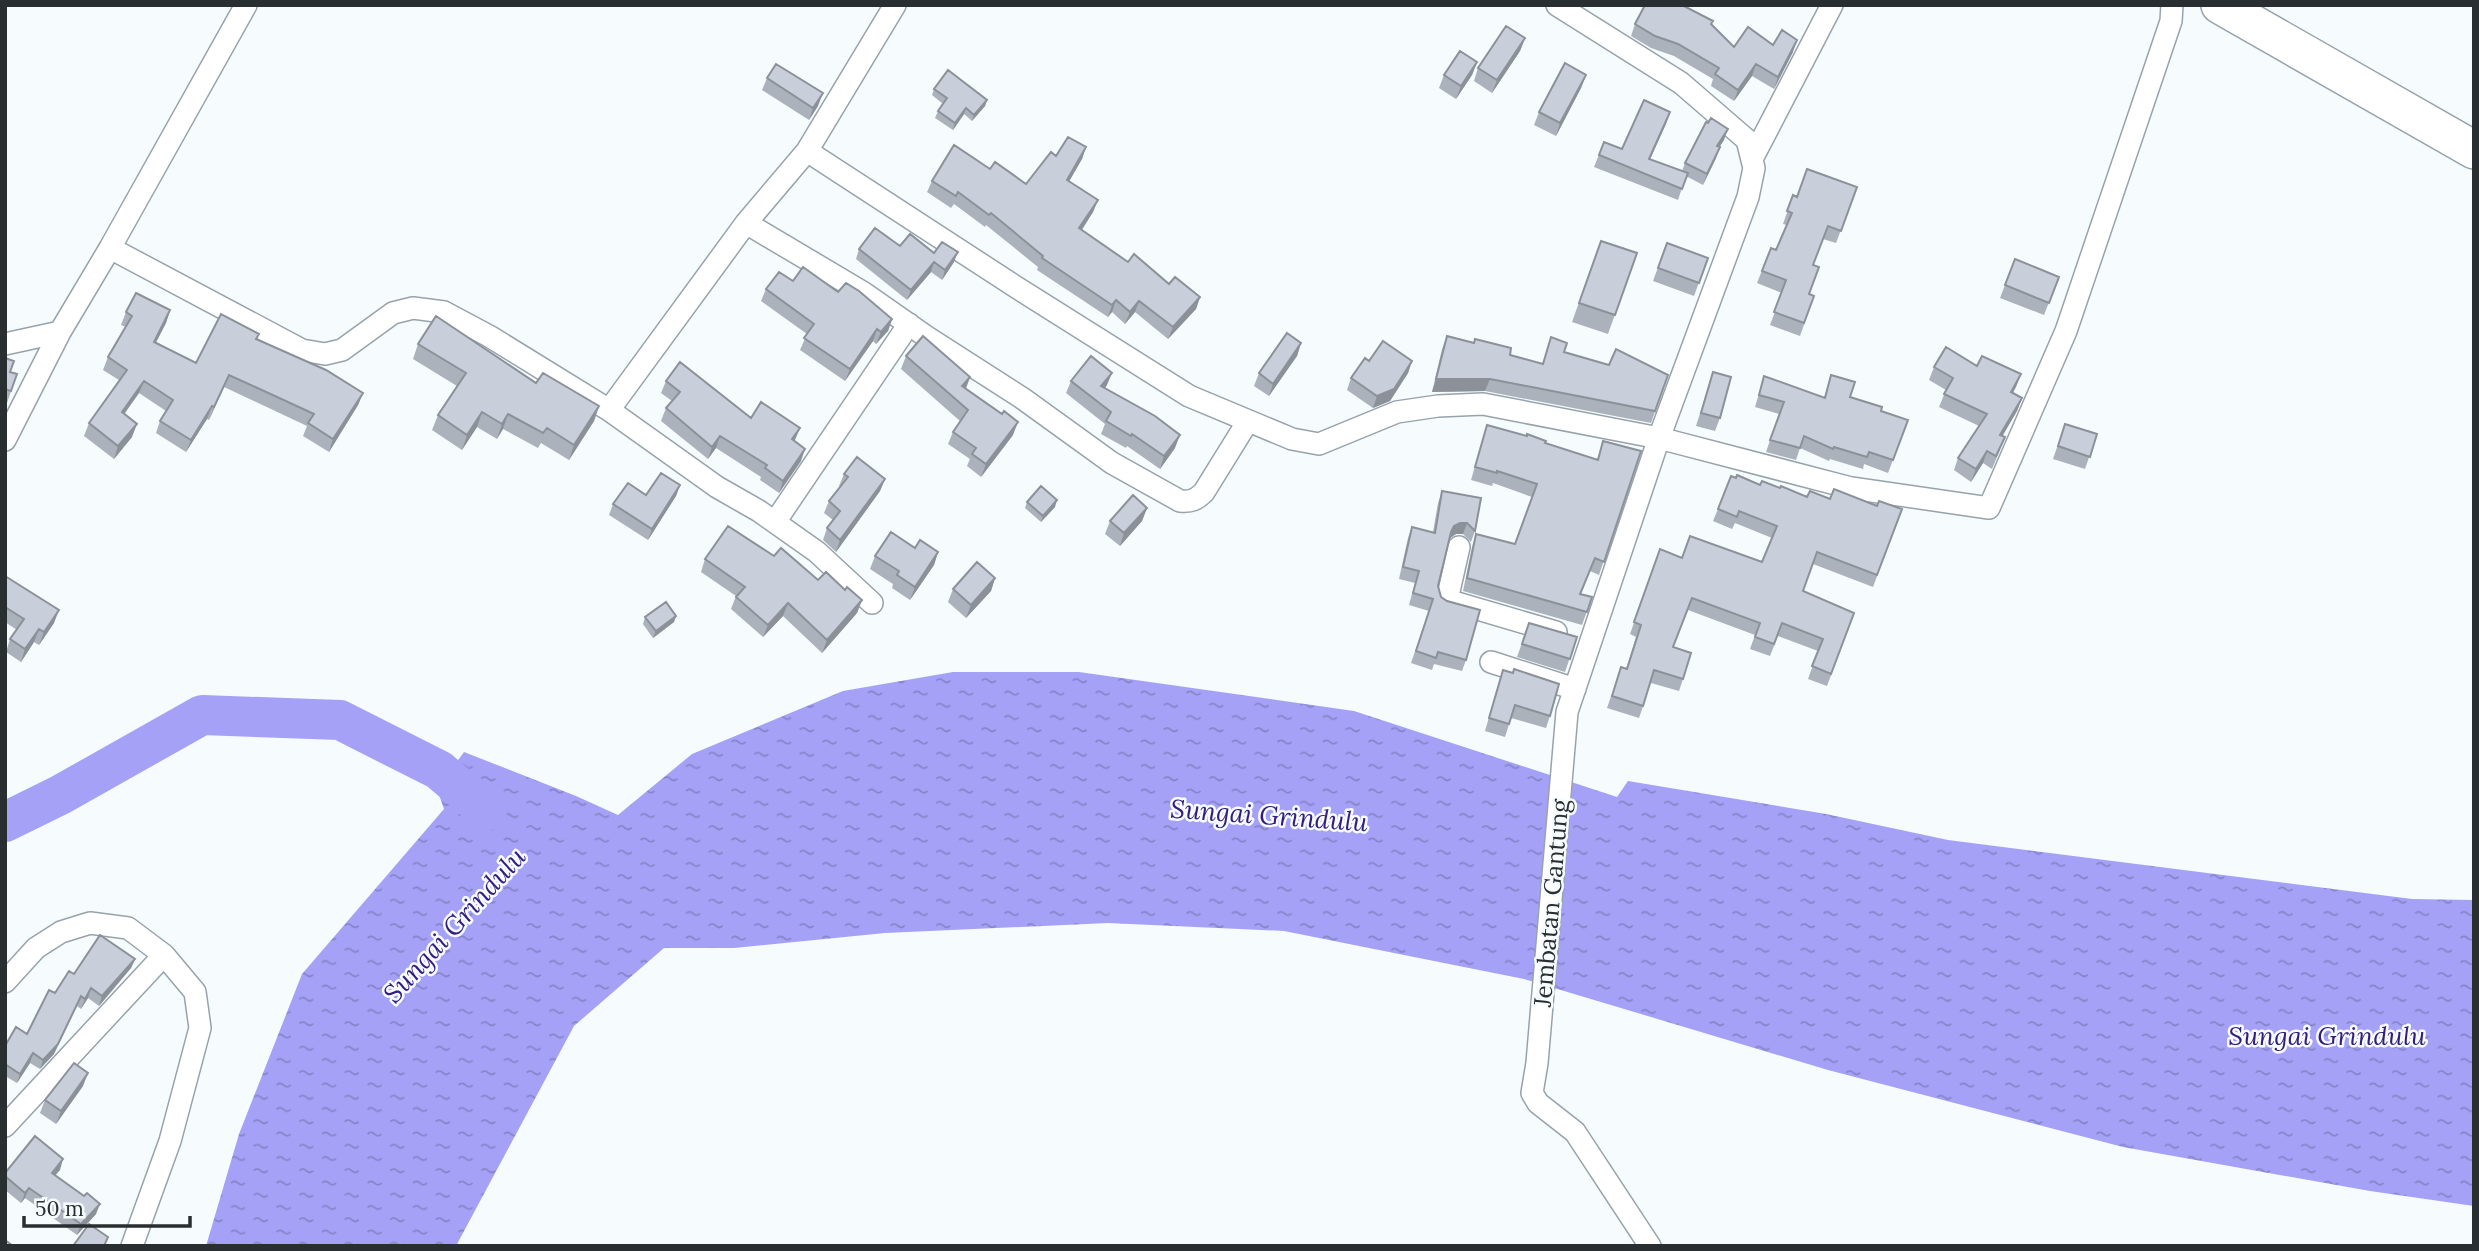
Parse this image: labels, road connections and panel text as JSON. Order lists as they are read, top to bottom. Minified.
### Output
{"streets":{"street":["Jembatan Gantung"]},"water":["Sungai Grindulu"],"scale_bar":"50 m"}
